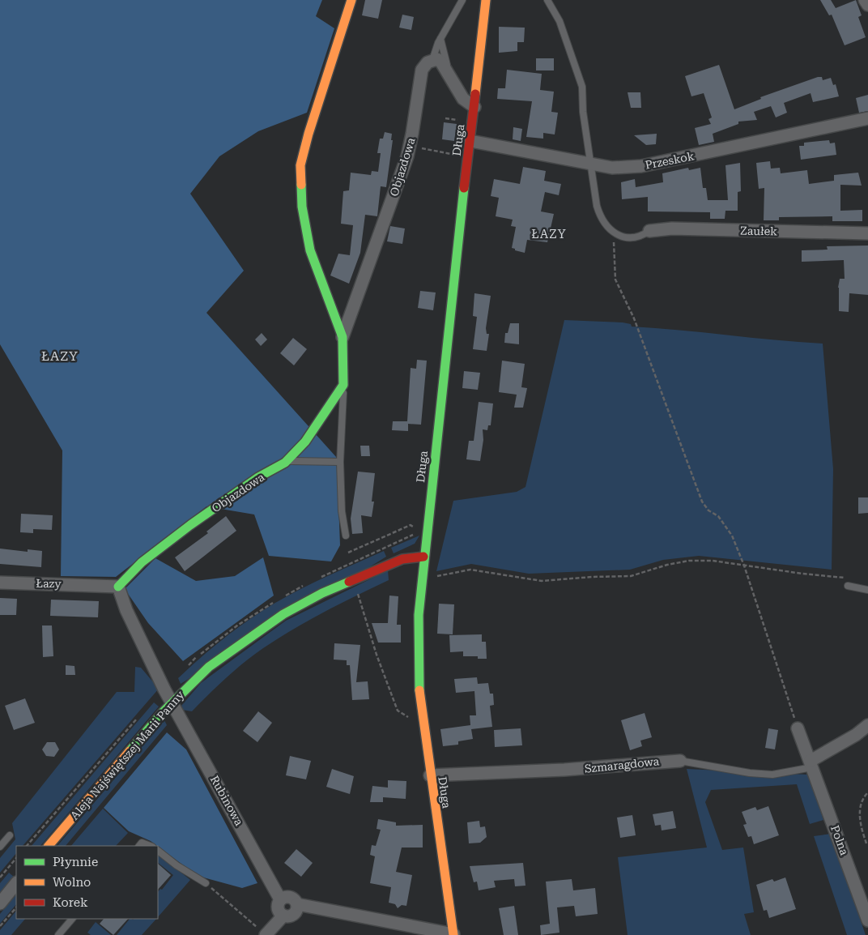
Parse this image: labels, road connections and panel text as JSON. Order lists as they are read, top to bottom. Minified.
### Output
{"streets":{"street":["Długa","Przeskok","Objazdowa","Zaułek","Łazy","Aleja Najświętszej Marii Panny","Szmaragdowa","Rubinowa","Polna"]},"crossings":[["Długa","Przeskok"],["Długa","Aleja Najświętszej Marii Panny"],["Długa","Szmaragdowa"],["Objazdowa","Łazy"],["Objazdowa","Rubinowa"],["Łazy","Rubinowa"],["Aleja Najświętszej Marii Panny","Rubinowa"],["Szmaragdowa","Polna"]],"districts":["ŁAZY","ŁAZY"],"legend":["Płynnie","Wolno","Korek"]}
